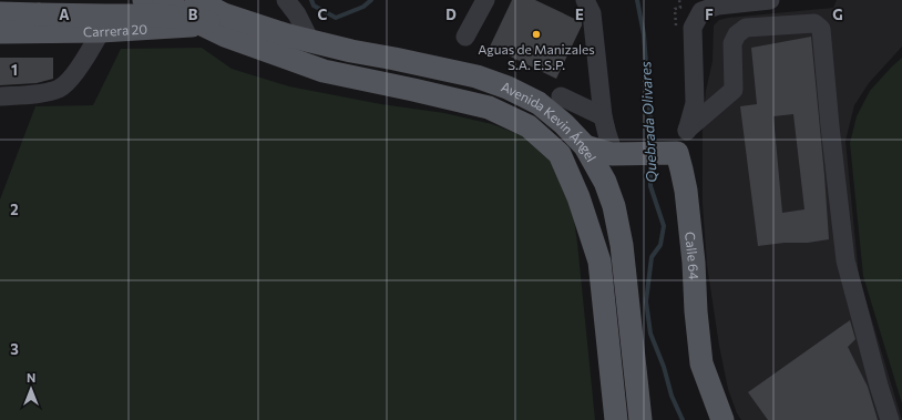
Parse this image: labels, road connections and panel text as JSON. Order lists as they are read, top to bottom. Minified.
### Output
{"streets":{"main road":["Carrera 20","Avenida Kevin Ángel","Calle 64"]},"crossings":[["Carrera 20","Avenida Kevin Ángel"]],"water":["Quebrada Olivares"],"places":["Aguas de Manizales S.A. E.S.P."],"north":"top","grid":{"columns":["A","B","C","D","E","F","G"],"rows":["1","2","3"]}}
